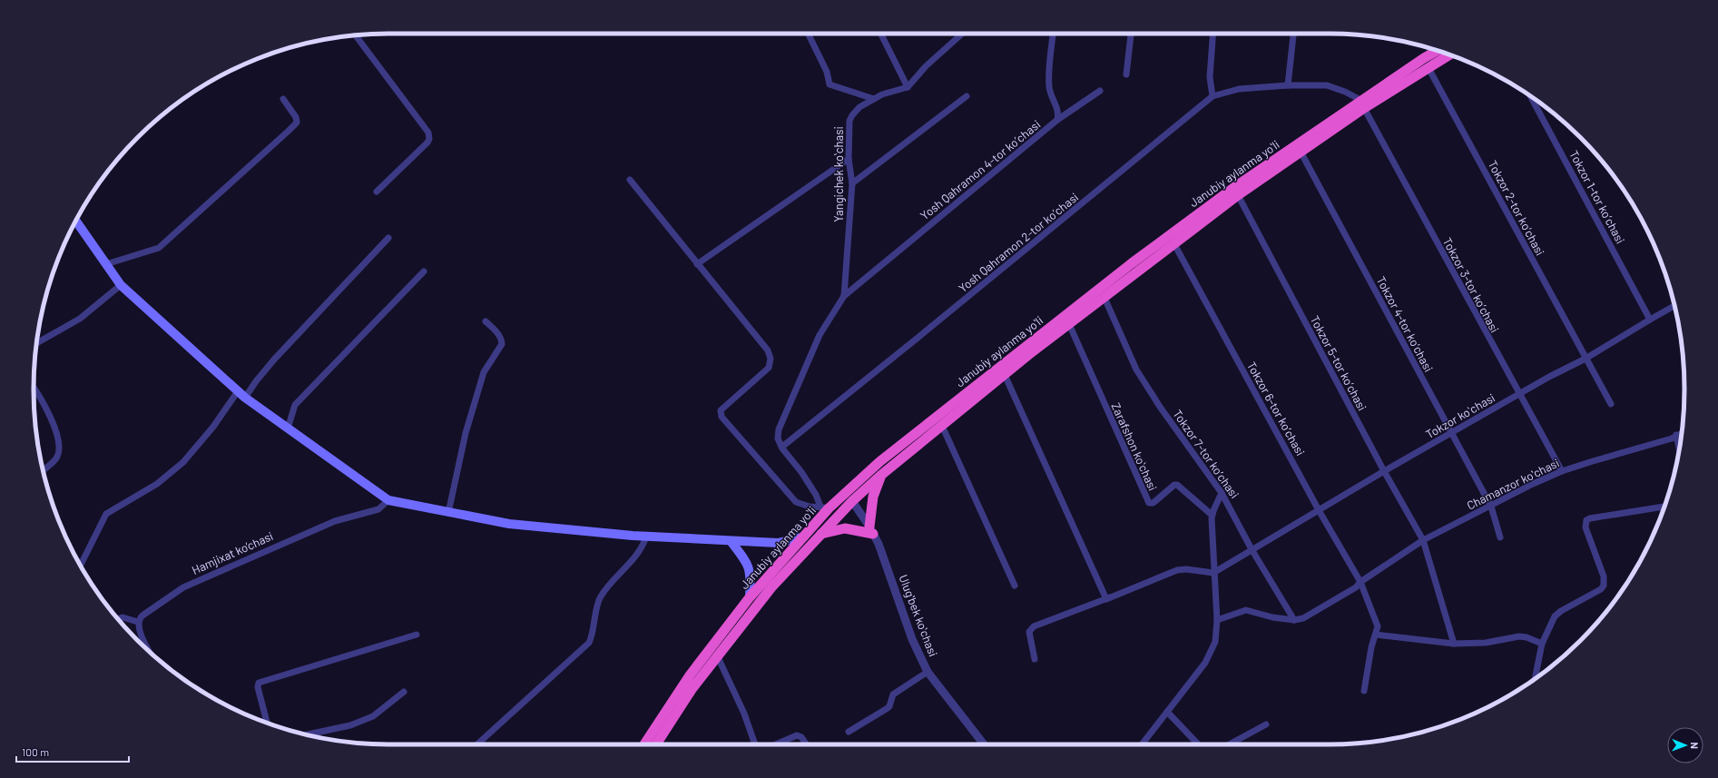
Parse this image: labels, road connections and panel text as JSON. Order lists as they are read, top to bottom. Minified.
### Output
{"streets":{"highway":["Janubiy aylanma yoʻli"],"street":["Yosh Qahramon 4-tor koʼchasi","Yangichek koʻchasi","Tokzor 1-tor koʼchasi","Tokzor 2-tor koʼchasi","Yosh Qahramon 2-tor koʼchasi","Tokzor 3-tor koʼchasi","Tokzor 4-tor koʼchasi","Tokzor 5-tor koʼchasi","Tokzor 6-tor koʼchasi","Tokzor koʻchasi","Zarafshon koʻchasi","Tokzor 7-tor koʼchasi","Chamanzor koʻchasi","Hamjixat ko’chasi","Ulugʻbek koʻchasi"]},"crossings":[["Yosh Qahramon 4-tor koʼchasi","Yangichek koʻchasi"],["Janubiy aylanma yoʻli","Tokzor 2-tor koʼchasi"],["Janubiy aylanma yoʻli","Tokzor 3-tor koʼchasi"],["Janubiy aylanma yoʻli","Tokzor 4-tor koʼchasi"],["Janubiy aylanma yoʻli","Tokzor 5-tor koʼchasi"],["Janubiy aylanma yoʻli","Tokzor 6-tor koʼchasi"],["Janubiy aylanma yoʻli","Zarafshon koʻchasi"],["Janubiy aylanma yoʻli","Tokzor 7-tor koʼchasi"],["Janubiy aylanma yoʻli","Ulugʻbek koʻchasi"],["Tokzor 1-tor koʼchasi","Tokzor koʻchasi"],["Tokzor 2-tor koʼchasi","Tokzor koʻchasi"],["Tokzor 3-tor koʼchasi","Tokzor koʻchasi"],["Tokzor 3-tor koʼchasi","Chamanzor koʻchasi"],["Tokzor 4-tor koʼchasi","Tokzor koʻchasi"],["Tokzor 4-tor koʼchasi","Chamanzor koʻchasi"],["Tokzor 5-tor koʼchasi","Tokzor koʻchasi"],["Tokzor 5-tor koʼchasi","Chamanzor koʻchasi"],["Tokzor 6-tor koʼchasi","Tokzor koʻchasi"],["Tokzor 6-tor koʼchasi","Chamanzor koʻchasi"],["Tokzor koʻchasi","Tokzor 7-tor koʼchasi"],["Tokzor 7-tor koʼchasi","Chamanzor koʻchasi"]],"scale_bar":"100 m","north":"right"}
